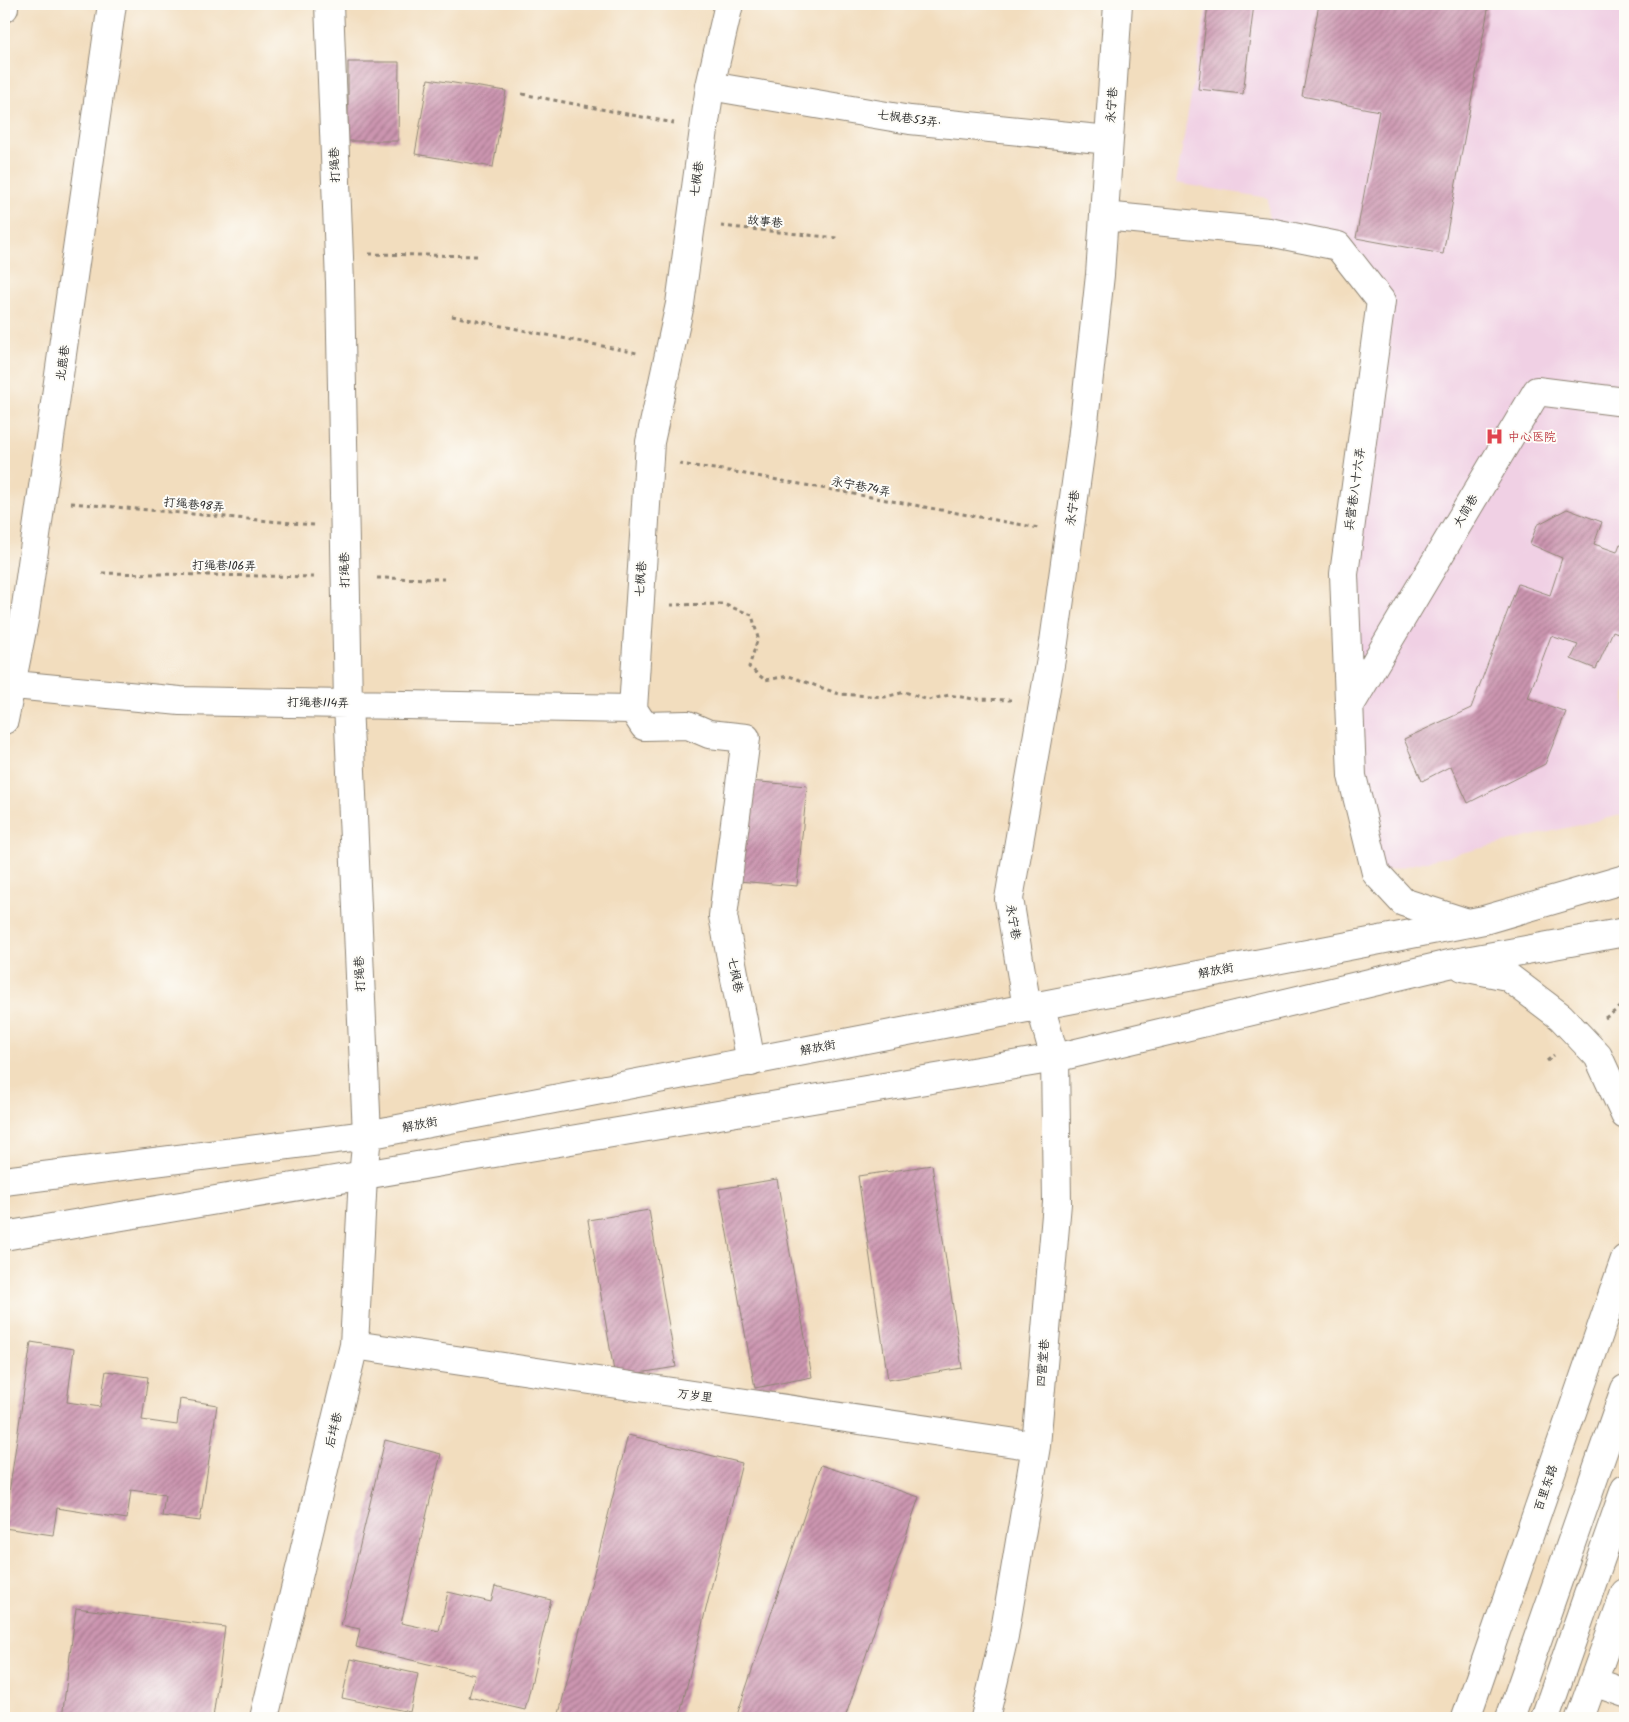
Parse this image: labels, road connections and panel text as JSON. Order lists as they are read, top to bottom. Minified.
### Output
{"streets":{"main road":["永宁巷","七枫巷53弄·","打绳巷","七枫巷","北鹿巷","兵营巷八十六弄","大简巷","打绳巷114弄","解放街","四营堂巷","万岁里","后垟巷","百里东路"],"path":["故事巷","永宁巷74弄","打绳巷98弄","打绳巷106弄"]},"crossings":[["永宁巷","七枫巷53弄·"],["永宁巷","永宁巷74弄"],["永宁巷","兵营巷八十六弄"],["永宁巷","解放街"],["永宁巷","四营堂巷"],["七枫巷53弄·","七枫巷"],["打绳巷","打绳巷98弄"],["打绳巷","打绳巷106弄"],["打绳巷","打绳巷114弄"],["打绳巷","解放街"],["打绳巷","后垟巷"],["七枫巷","故事巷"],["七枫巷","永宁巷74弄"],["七枫巷","打绳巷114弄"],["七枫巷","解放街"],["北鹿巷","打绳巷98弄"],["北鹿巷","打绳巷114弄"],["兵营巷八十六弄","大简巷"],["兵营巷八十六弄","解放街"],["解放街","四营堂巷"],["解放街","后垟巷"],["四营堂巷","万岁里"],["万岁里","后垟巷"]],"places":{"hospital":["中心医院"]}}
